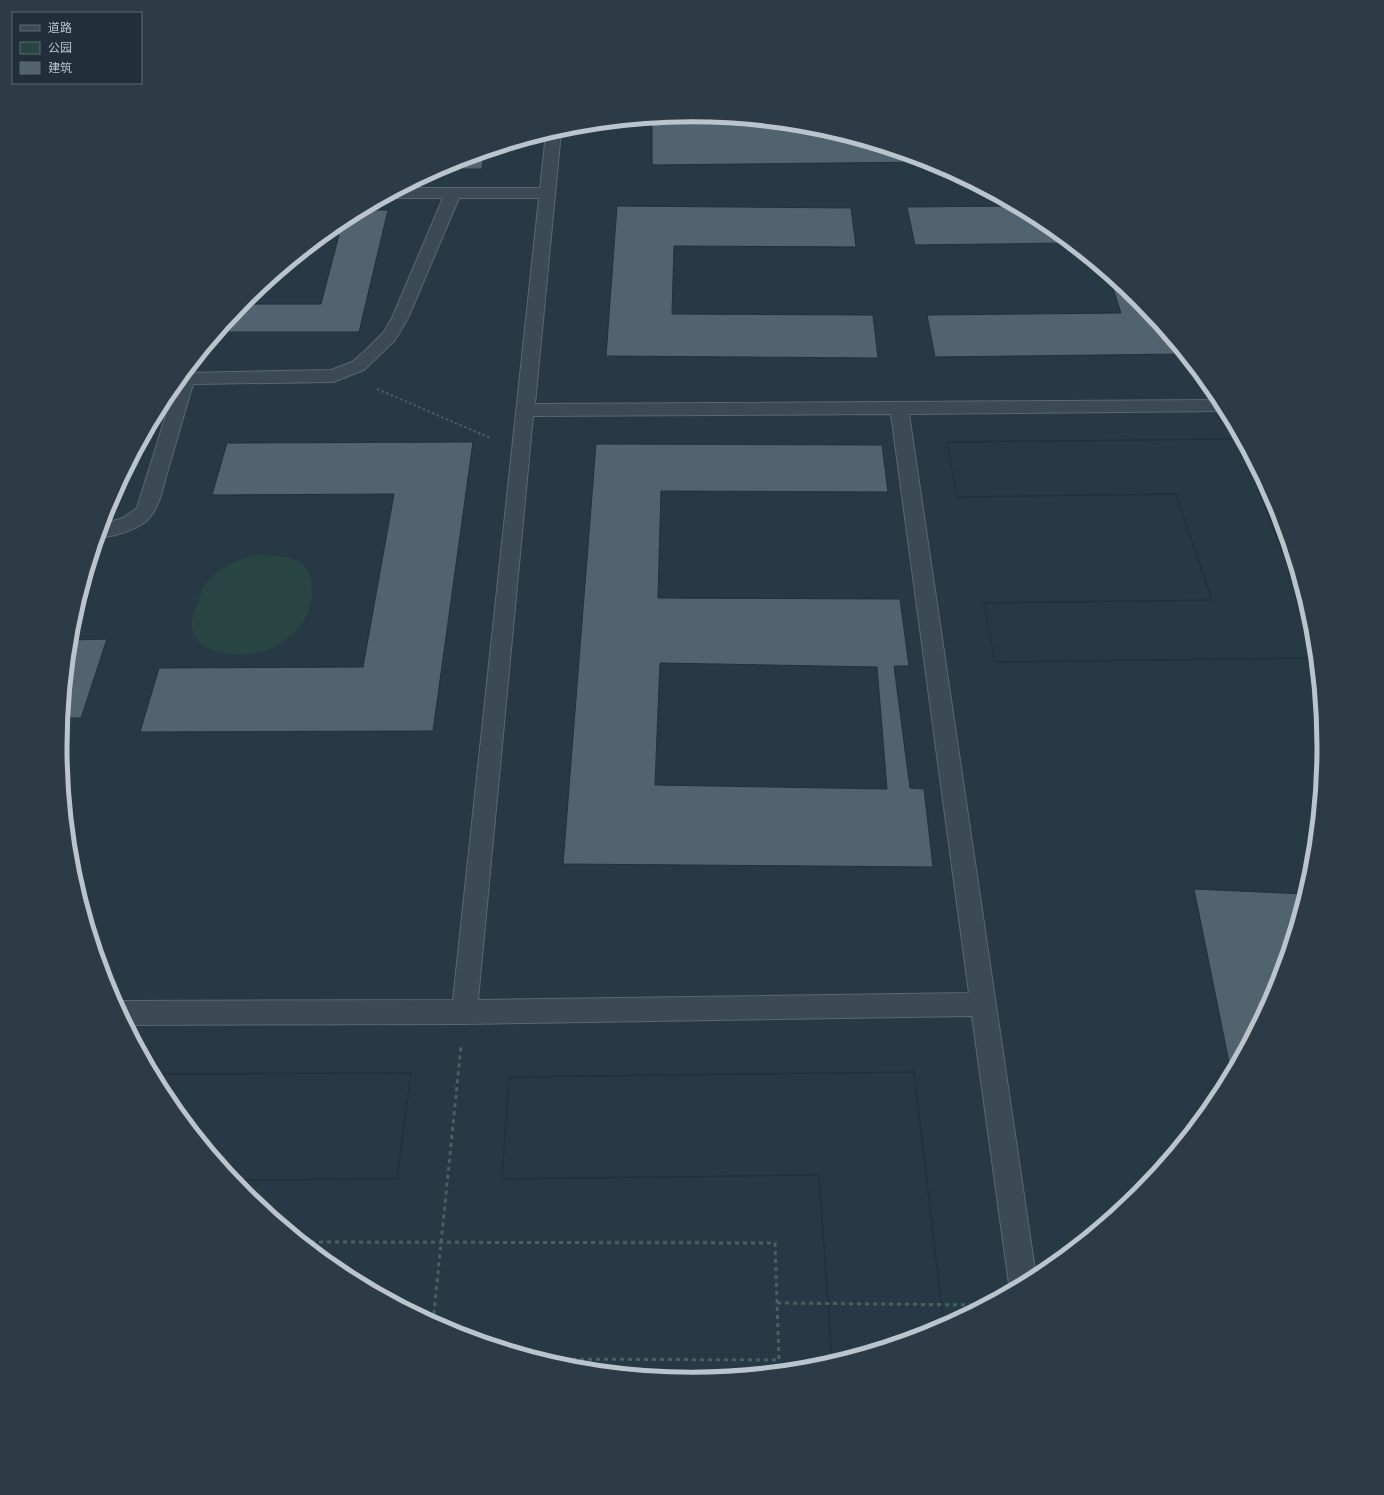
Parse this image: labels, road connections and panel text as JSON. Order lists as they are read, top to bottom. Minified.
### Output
{"legend":["道路","公园","建筑"]}
